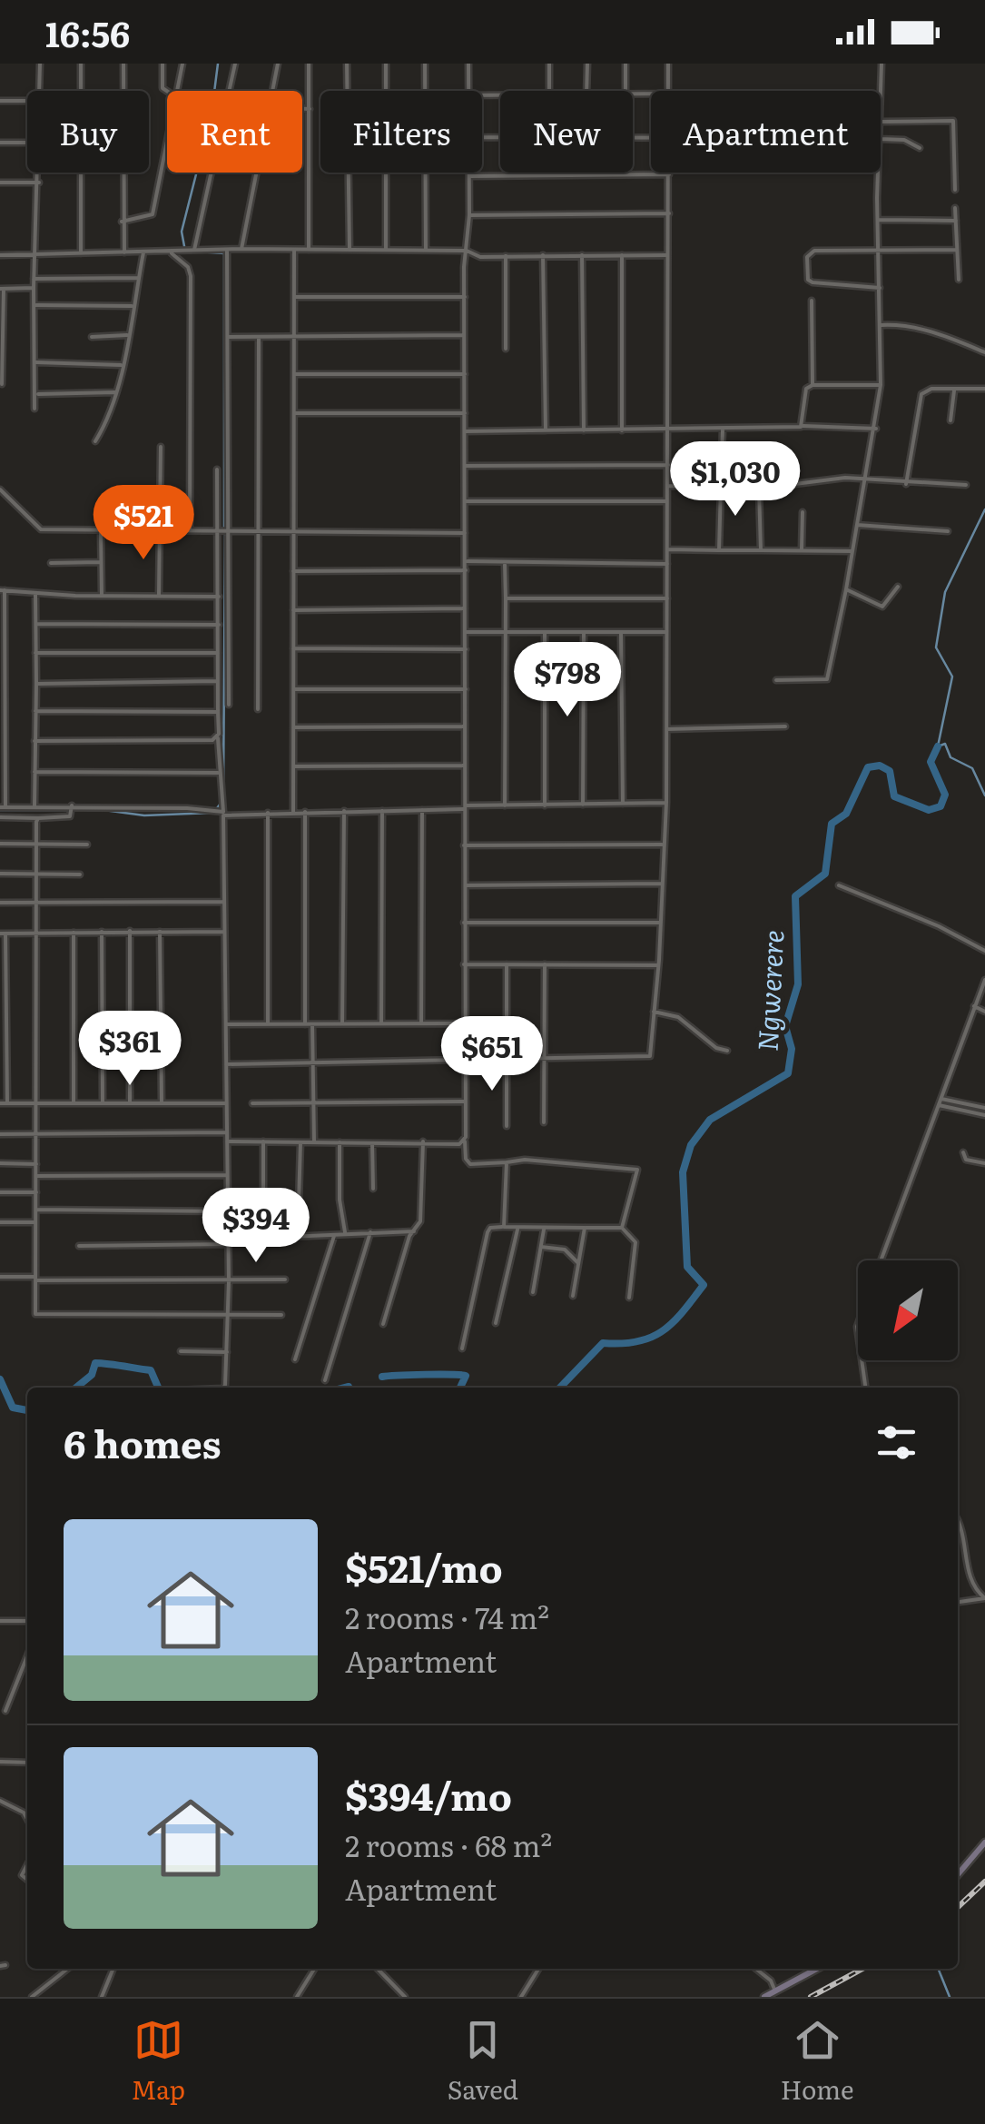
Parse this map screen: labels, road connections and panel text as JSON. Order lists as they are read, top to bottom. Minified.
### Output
{"water":["Ngwerere"],"north":"bottom left","page":{"status":"16:56","chip":["Buy","Rent","Filters","New","Apartment"],"price":["$1,030","$521","$798","$361","$651","$394"],"heading":"6 homes","list":[{"name":"$521/mo","note":"2 rooms · 74 m² · Apartment"},{"name":"$394/mo","note":"2 rooms · 68 m² · Apartment"}],"tabs":["Map","Saved","Home"]}}
